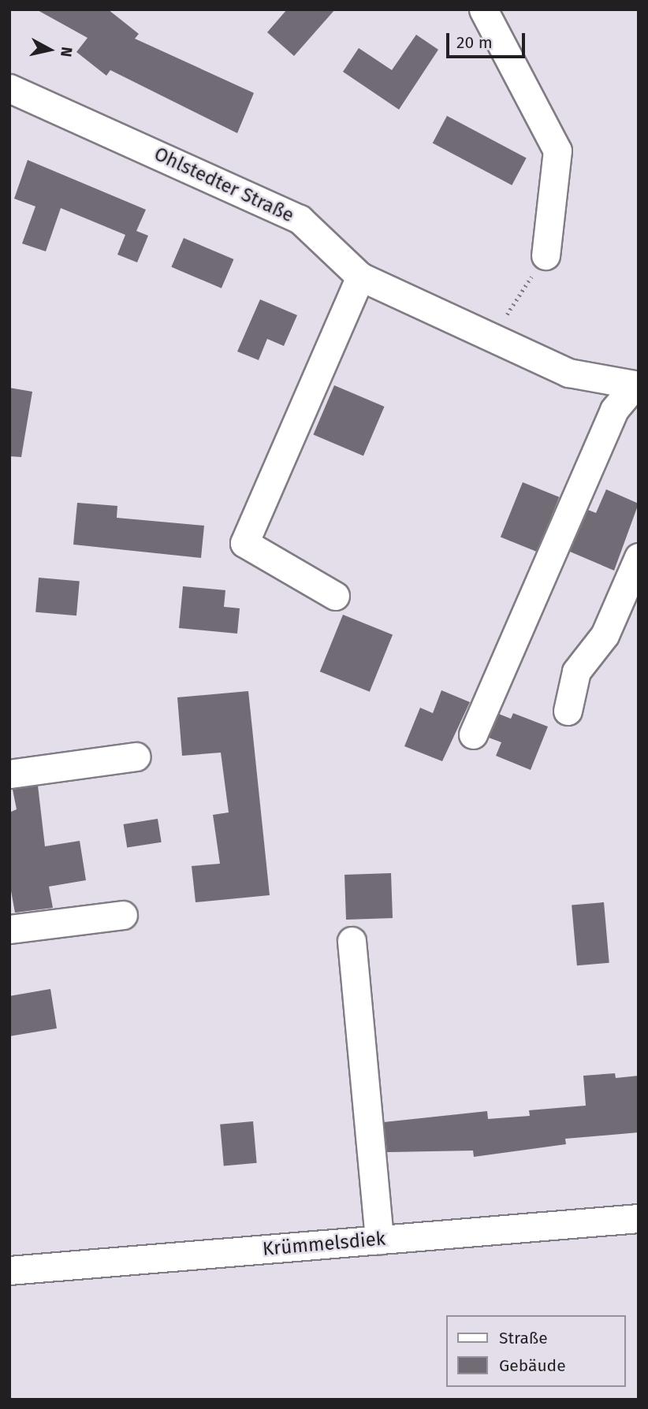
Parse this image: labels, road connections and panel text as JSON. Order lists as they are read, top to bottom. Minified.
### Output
{"streets":{"street":["Ohlstedter Straße","Krümmelsdiek"]},"legend":["Straße","Gebäude"],"scale_bar":"20 m","north":"right"}
